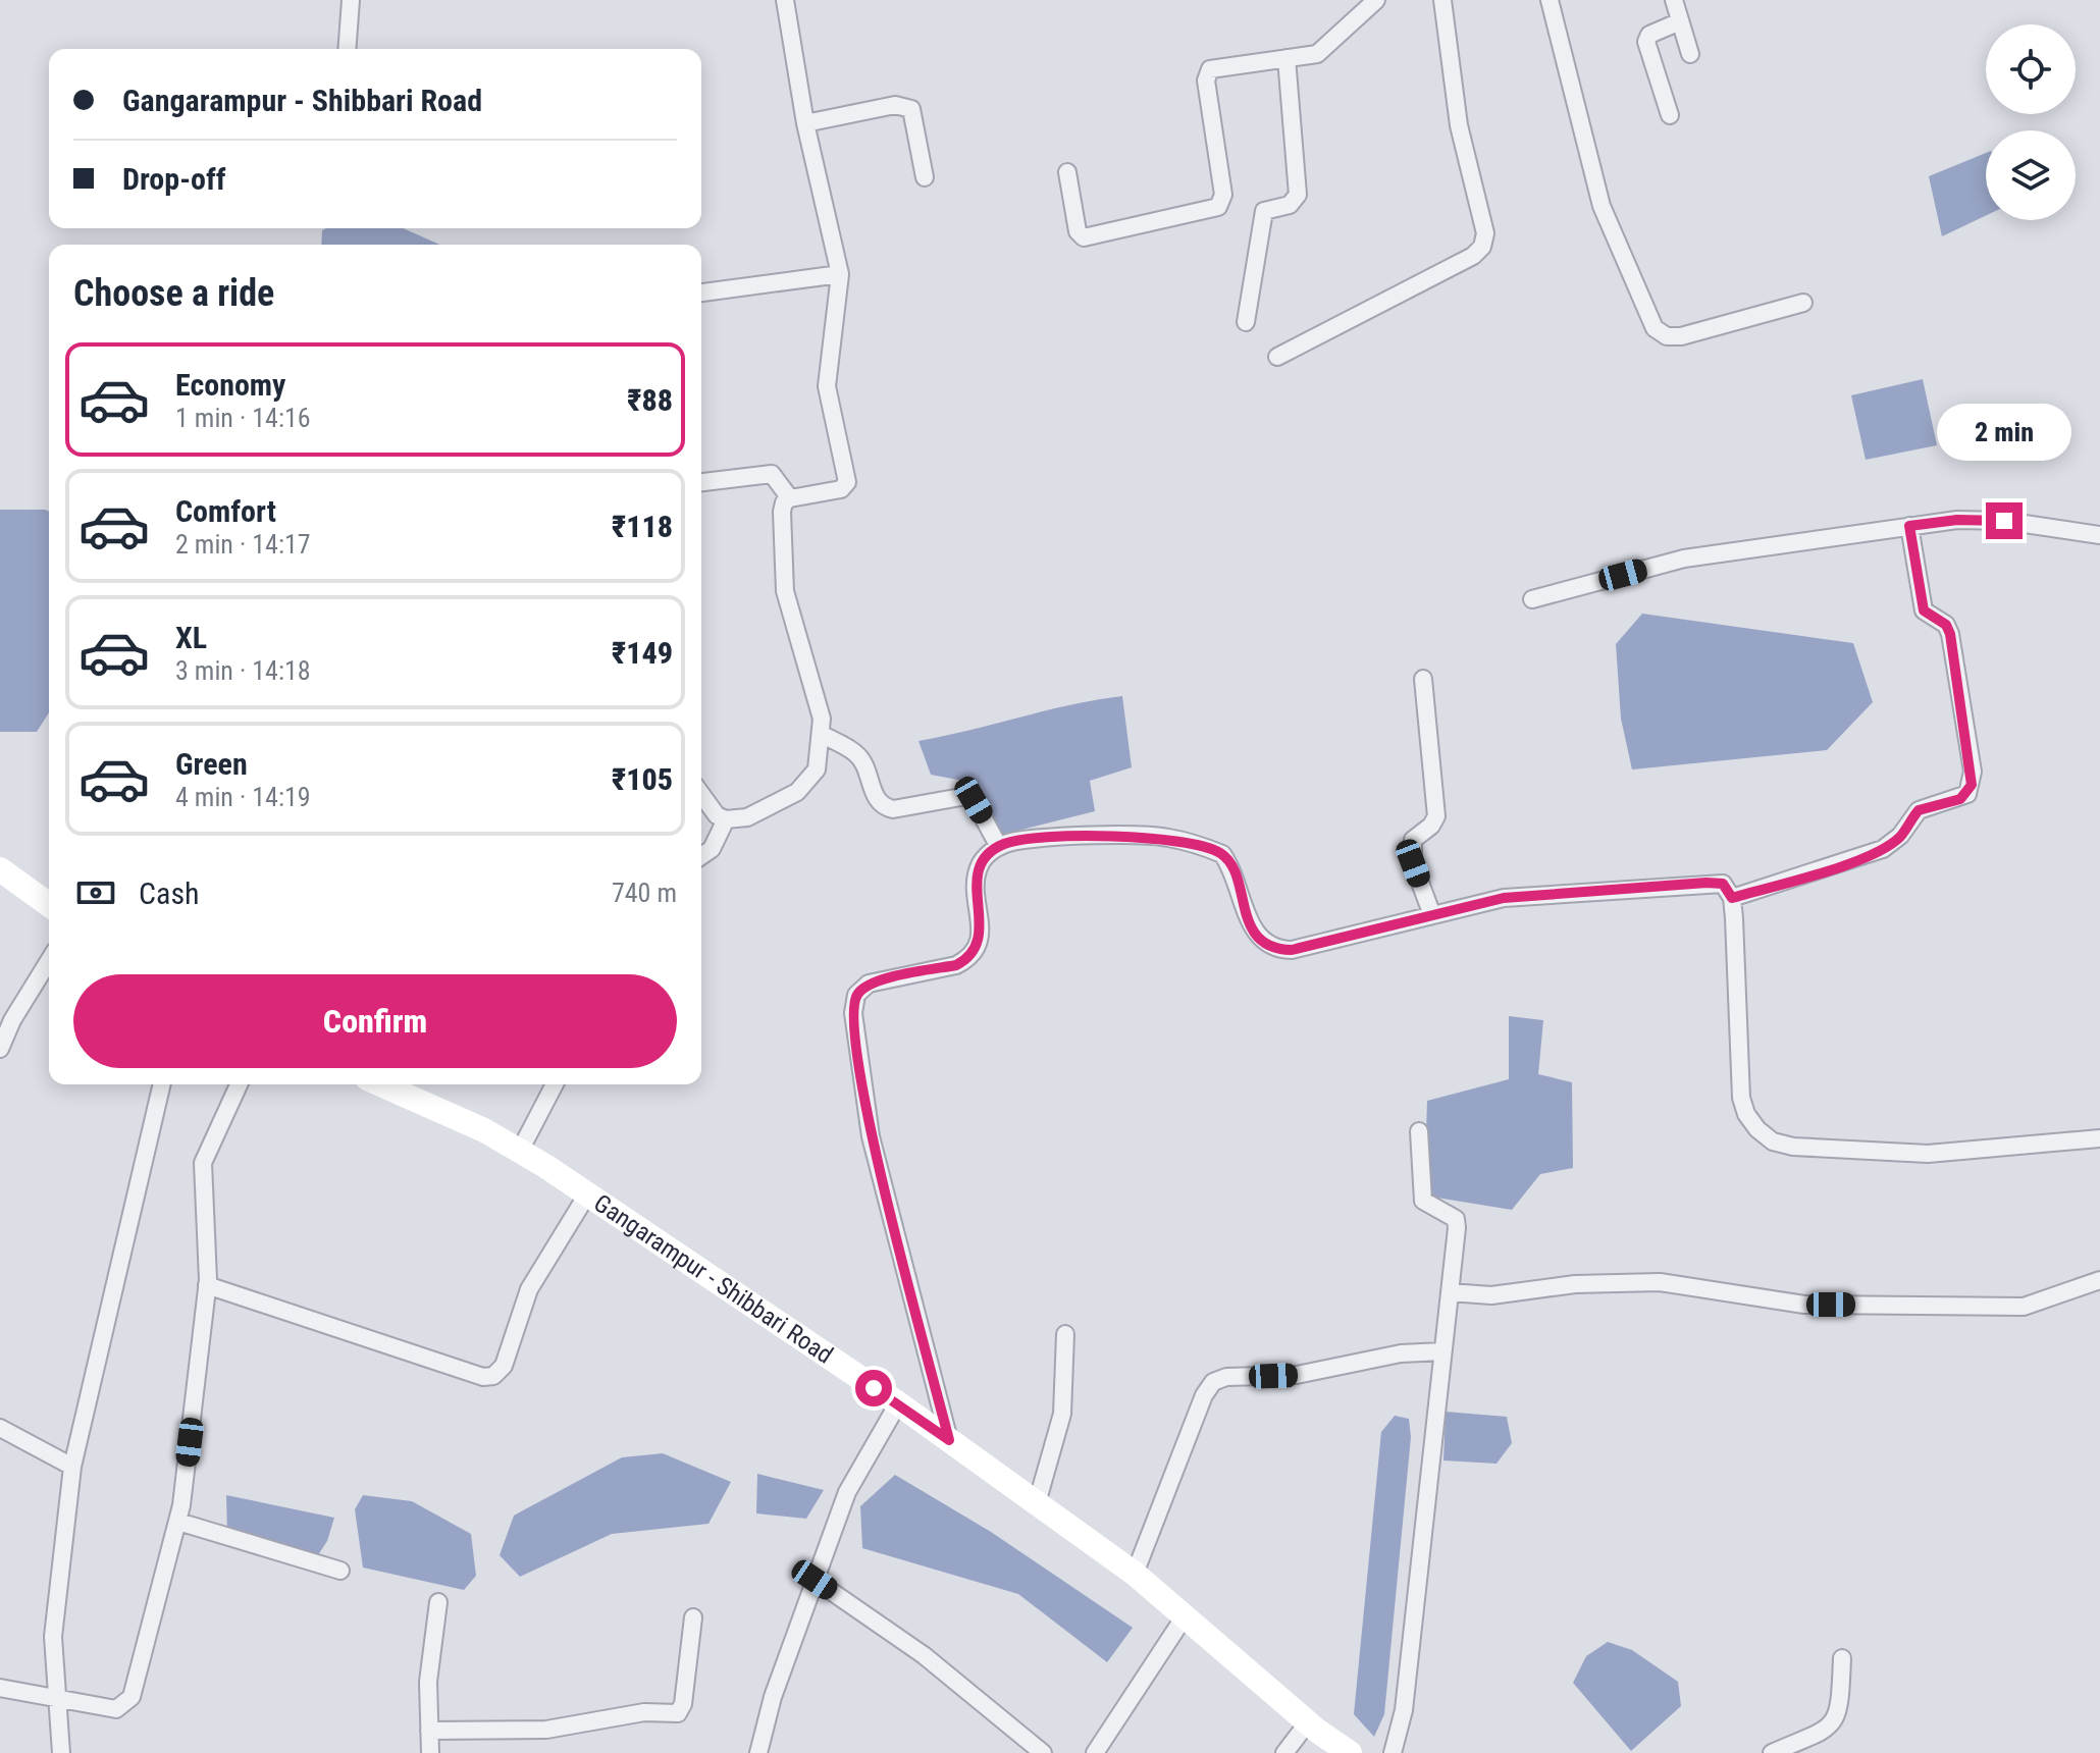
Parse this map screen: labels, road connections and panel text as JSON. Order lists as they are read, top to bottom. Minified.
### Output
{"streets":{"main road":["Gangarampur - Shibbari Road"]},"page":{"banner":["Gangarampur - Shibbari Road","Drop-off"],"heading":"Choose a ride","list":[{"name":"Economy","note":"1 min · 14:16","value":"₹88"},{"name":"Comfort","note":"2 min · 14:17","value":"₹118"},{"name":"XL","note":"3 min · 14:18","value":"₹149"},{"name":"Green","note":"4 min · 14:19","value":"₹105"}],"bubble":"2 min","pay":["Cash","740 m"],"buttons":"Confirm"}}
